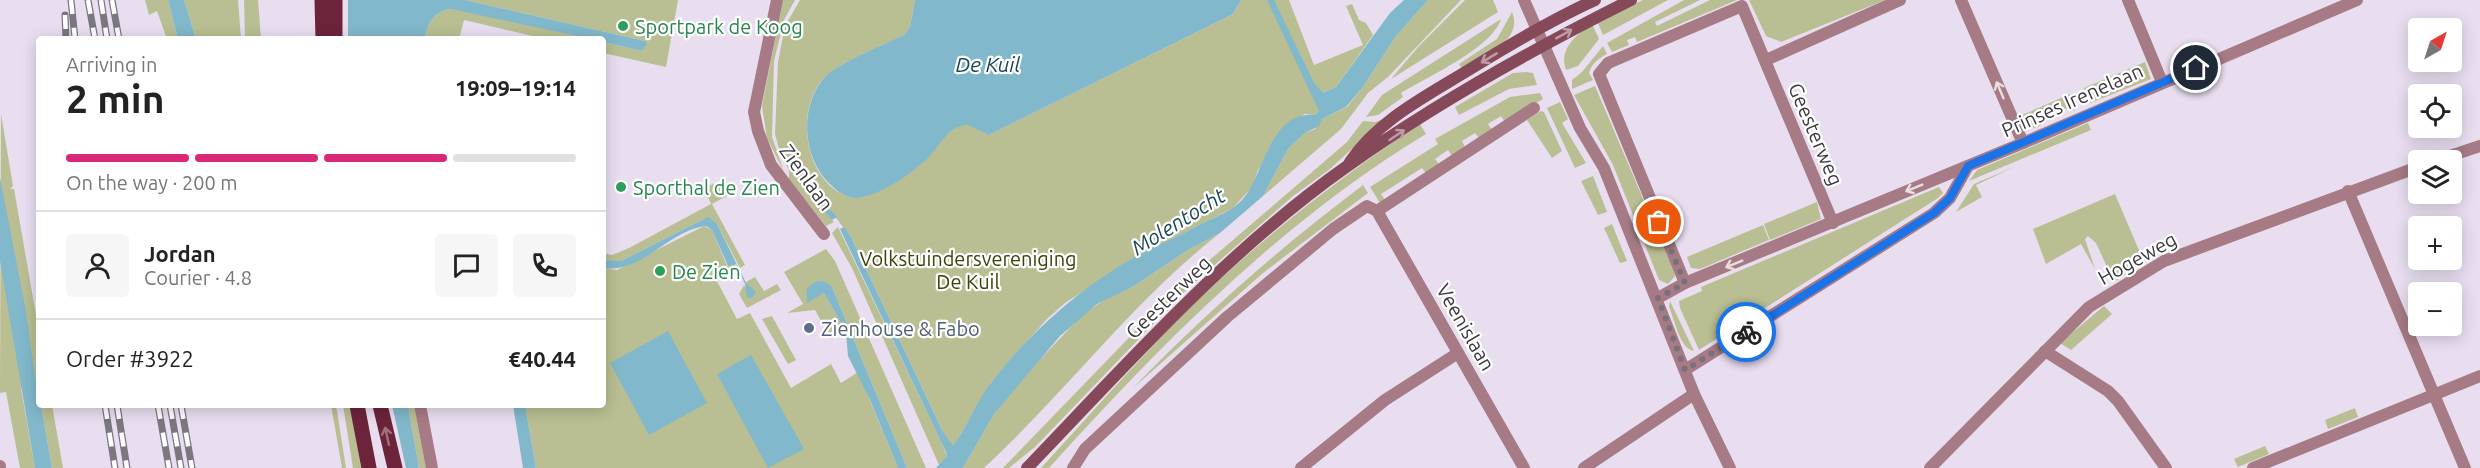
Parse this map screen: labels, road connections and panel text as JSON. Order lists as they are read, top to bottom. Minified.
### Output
{"streets":{"main road":["Geesterweg"],"street":["Prinses Irenelaan","Zienlaan","Hogeweg","Veenislaan"]},"crossings":[["Prinses Irenelaan","Geesterweg"]],"water":["De Kuil","Molentocht"],"parks":["Volkstuindersvereniging De Kuil"],"places":["Sportpark de Koog","Sporthal de Zien","De Zien","Zienhouse & Fabo"],"north":"top right","page":{"map_buttons":["+","−"],"heading":["2 min","Arriving in","19:09–19:14"],"panel":["Jordan","Courier · 4.8","Order #3922","€40.44"],"bar":"On the way · 200 m"}}
